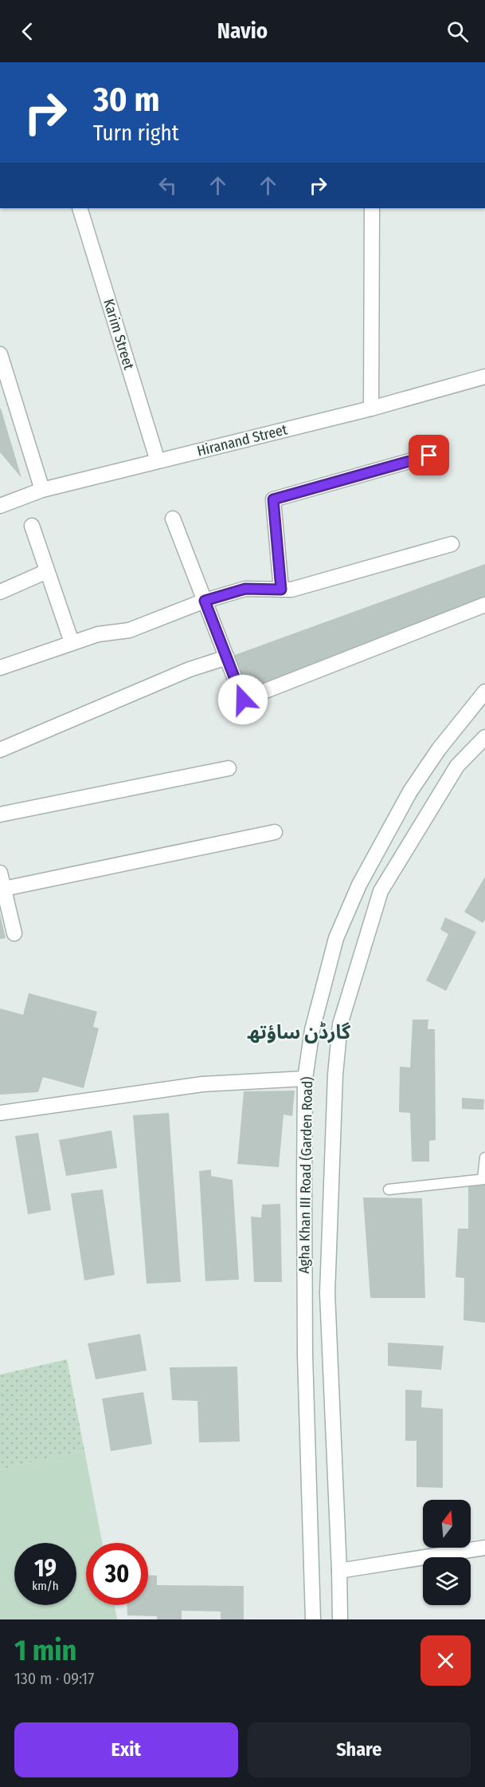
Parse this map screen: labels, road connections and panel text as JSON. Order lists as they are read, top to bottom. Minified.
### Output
{"streets":{"street":["Karim Street","Hiranand Street","Agha Khan III Road (Garden Road)"]},"crossings":[["Karim Street","Hiranand Street"]],"districts":["گارڈن ساؤتھ"],"north":"top","page":{"header":"Navio","turn":["30 m","Turn right"],"speed":"19 km/h","limit":"30","heading":["1 min","130 m · 09:17"],"buttons":["Exit","Share"]}}
